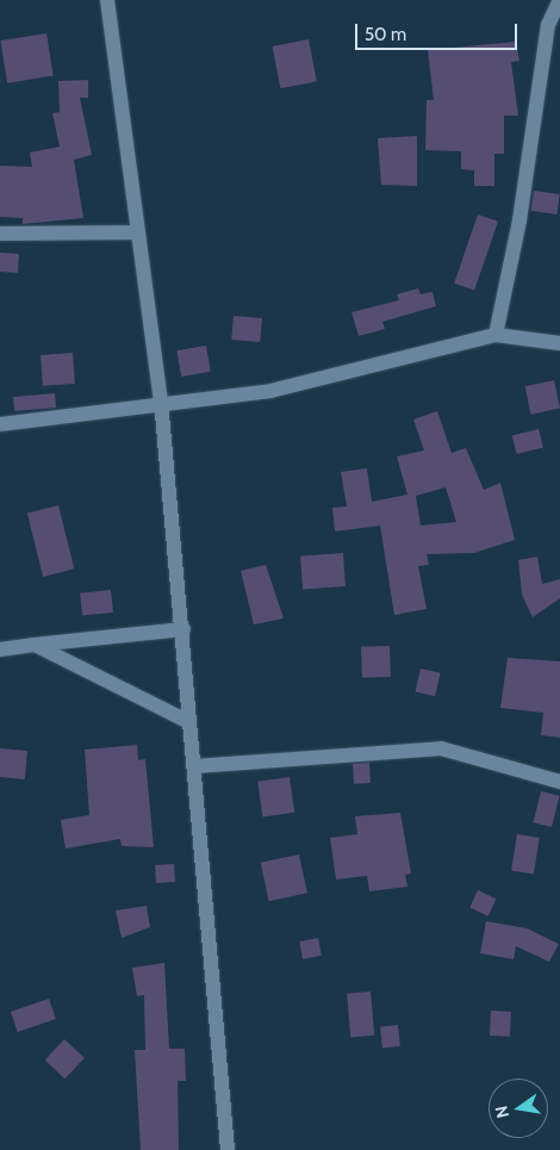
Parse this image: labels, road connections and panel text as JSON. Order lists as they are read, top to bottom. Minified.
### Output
{"scale_bar":"50 m","north":"left"}
